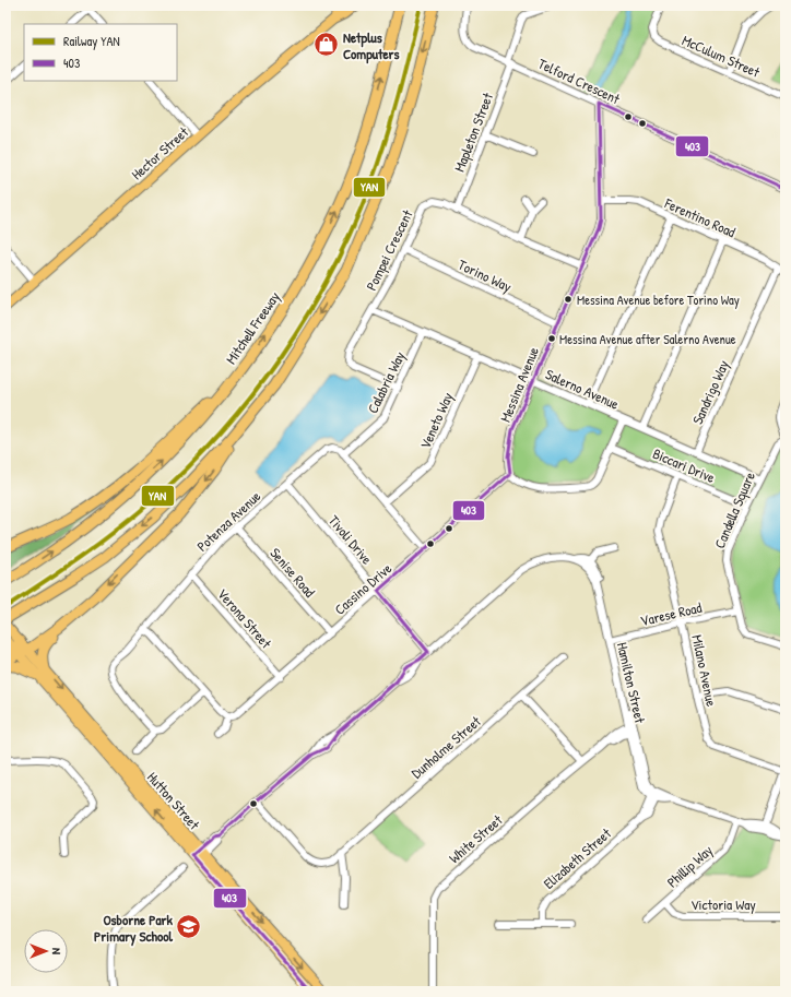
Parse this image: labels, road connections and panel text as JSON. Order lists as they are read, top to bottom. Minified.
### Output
{"streets":{"highway":["Mitchell Freeway"],"main road":["Hector Street","Hutton Street"],"street":["McCulum Street","Telford Crescent","Mapleton Street","Ferentino Road","Pompei Crescent","Torino Way","Calabria Way","Messina Avenue","Salerno Avenue","Sandrigo Way","Veneto Way","Biccari Drive","Candella Square","Potenza Avenue","Tivoli Drive","Senise Road","Cassino Drive","Varese Road","Verona Street","Milano Avenue","Hamilton Street","Dunholme Street","White Street","Elizabeth Street","Phillip Way","Victoria Way"]},"crossings":[["Telford Crescent","Mapleton Street"],["Telford Crescent","Messina Avenue"],["Mapleton Street","Pompei Crescent"],["Ferentino Road","Messina Avenue"],["Ferentino Road","Sandrigo Way"],["Pompei Crescent","Torino Way"],["Pompei Crescent","Calabria Way"],["Pompei Crescent","Messina Avenue"],["Pompei Crescent","Salerno Avenue"],["Torino Way","Messina Avenue"],["Calabria Way","Salerno Avenue"],["Calabria Way","Potenza Avenue"],["Messina Avenue","Salerno Avenue"],["Messina Avenue","Cassino Drive"],["Salerno Avenue","Sandrigo Way"],["Salerno Avenue","Veneto Way"],["Salerno Avenue","Candella Square"],["Biccari Drive","Candella Square"],["Biccari Drive","Milano Avenue"],["Candella Square","Varese Road"],["Potenza Avenue","Tivoli Drive"],["Potenza Avenue","Senise Road"],["Potenza Avenue","Verona Street"],["Tivoli Drive","Cassino Drive"],["Tivoli Drive","Hamilton Street"],["Senise Road","Cassino Drive"],["Cassino Drive","Verona Street"],["Varese Road","Milano Avenue"],["Varese Road","Hamilton Street"],["Hamilton Street","Dunholme Street"],["Hamilton Street","Hutton Street"],["Hamilton Street","White Street"],["Hamilton Street","Elizabeth Street"],["Phillip Way","Victoria Way"]],"places":{"shop":["Netplus Computers"],"other":["Messina Avenue before Torino Way","Messina Avenue after Salerno Avenue"],"school or university":["Osborne Park Primary School"]},"lines":["rail line YAN","transit line 403"],"legend":["Railway YAN","403"],"north":"right"}
